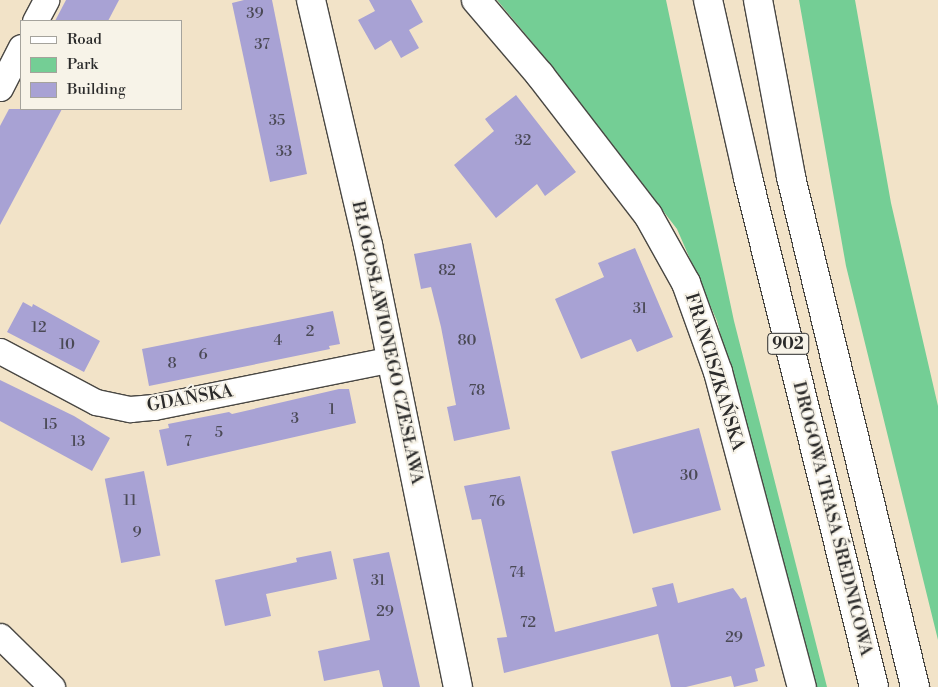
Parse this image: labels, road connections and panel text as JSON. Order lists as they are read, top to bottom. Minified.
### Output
{"streets":{"street":["BŁOGOSŁAWIONEGO CZESŁAWA","902","FRANCISZKAŃSKA","GDAŃSKA","DROGOWA TRASA ŚREDNICOWA"]},"crossings":[["BŁOGOSŁAWIONEGO CZESŁAWA","GDAŃSKA"]],"house_numbers":["39","37","35","32","33","82","31","12","2","4","80","10","6","8","78","1","3","15","5","13","7","30","11","76","9","74","31","29","72","29"],"legend":["Road","Park","Building"]}
